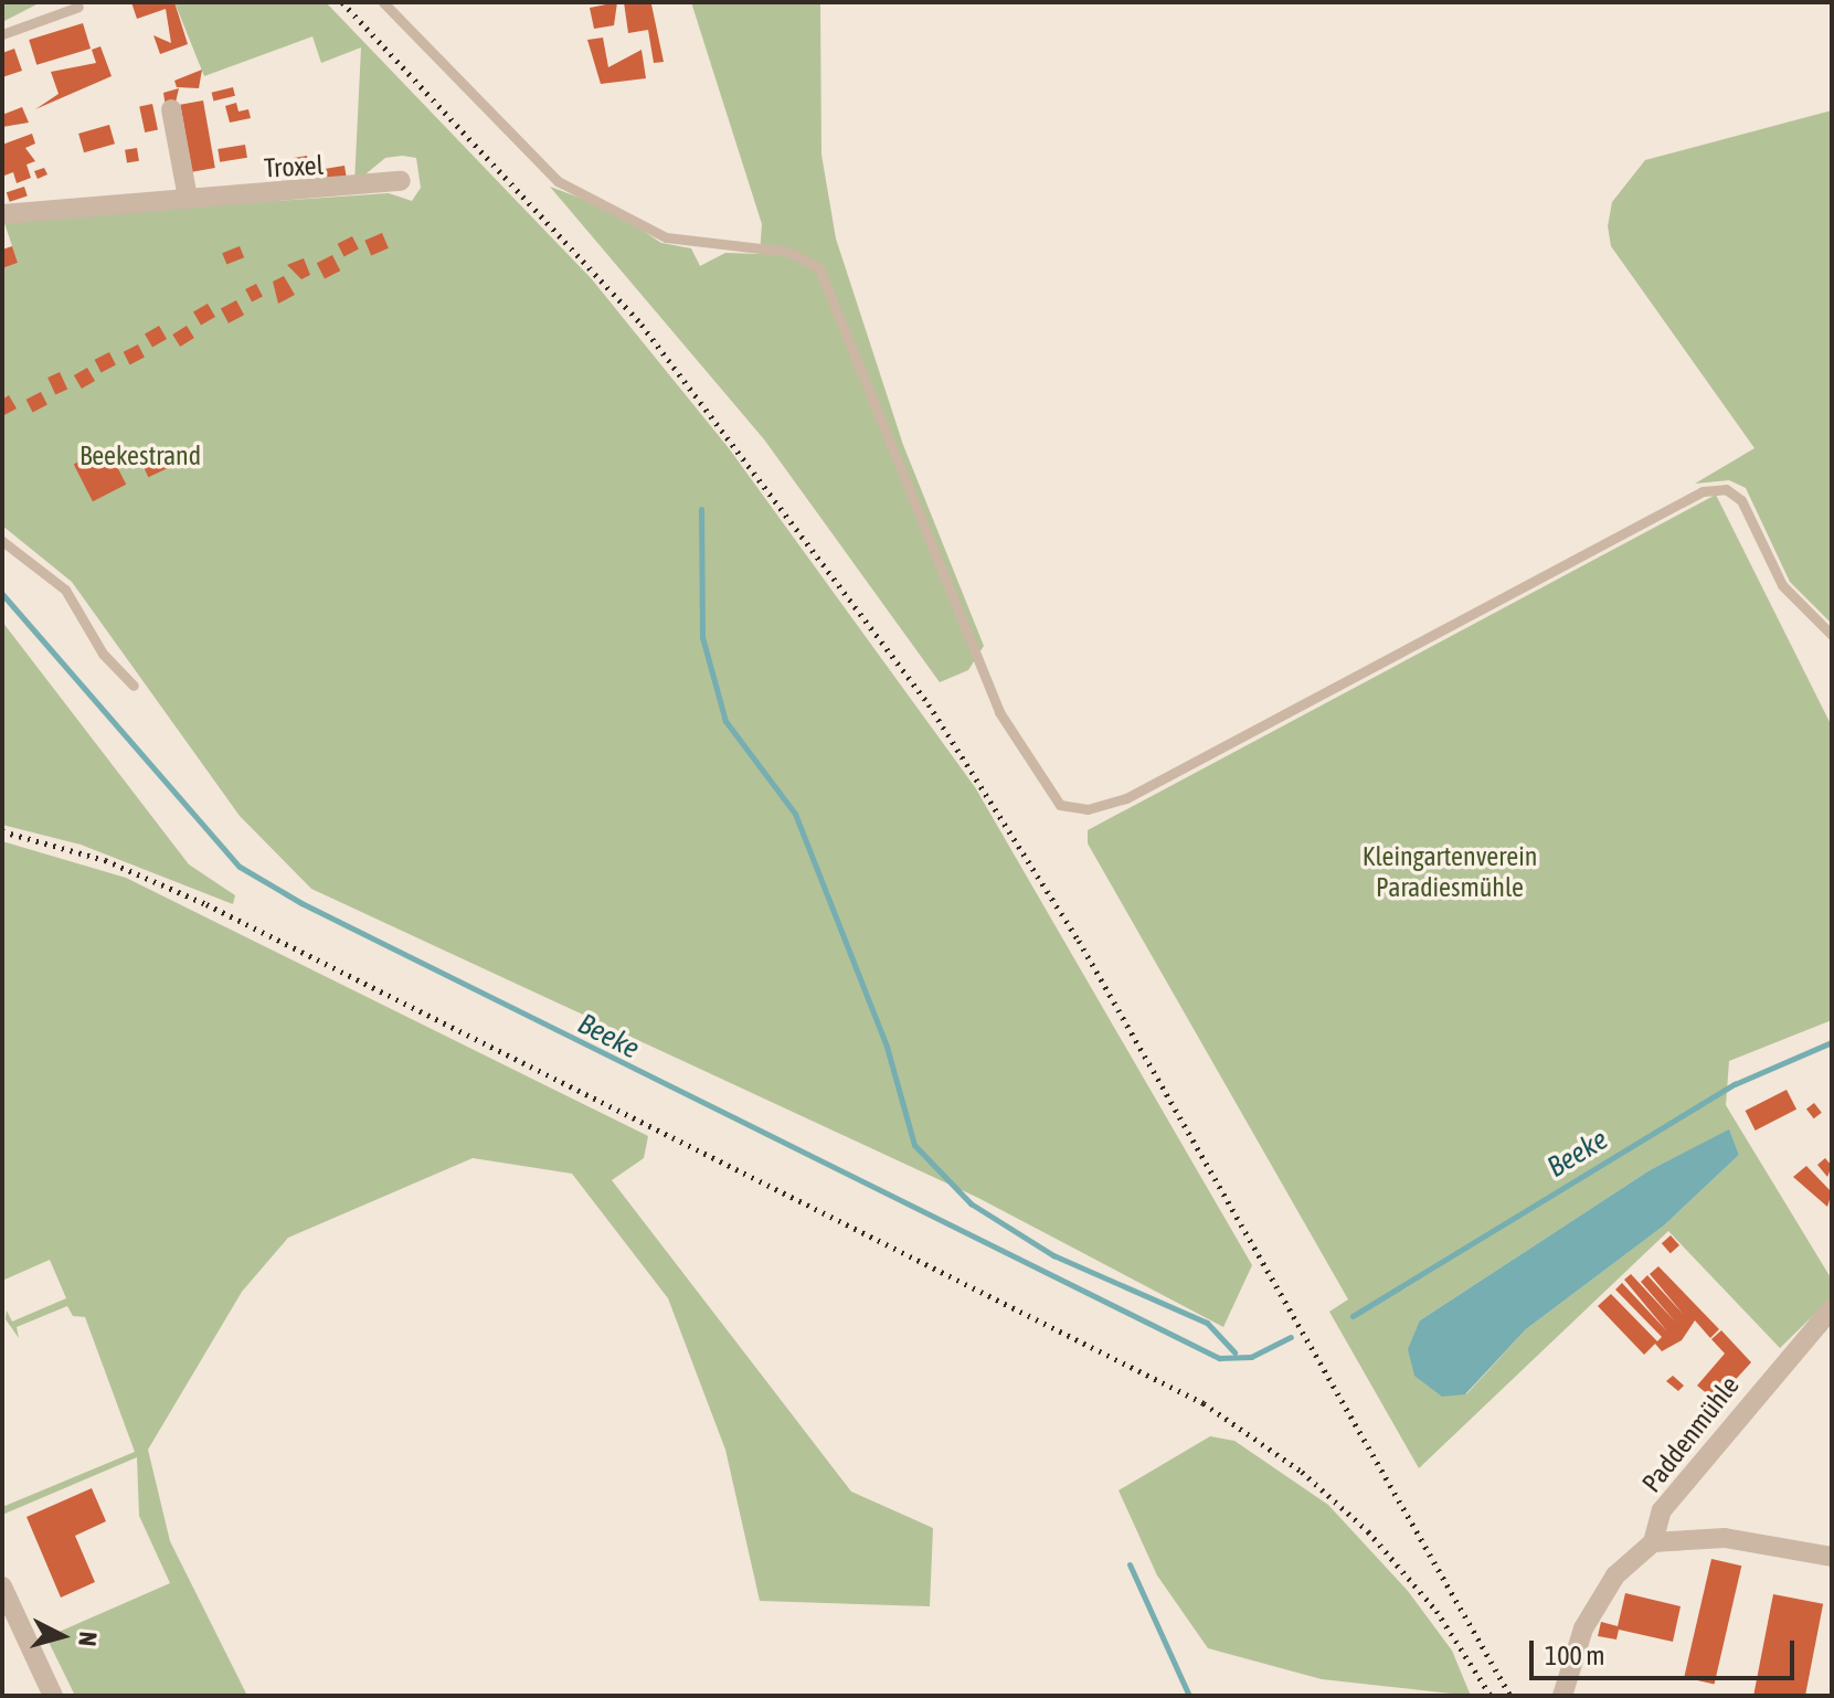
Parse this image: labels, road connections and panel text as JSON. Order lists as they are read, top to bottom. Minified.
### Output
{"streets":{"street":["Troxel","Paddenmühle"]},"water":["Beeke"],"parks":["Beekestrand","Kleingartenverein Paradiesmühle"],"scale_bar":"100 m","north":"right"}
